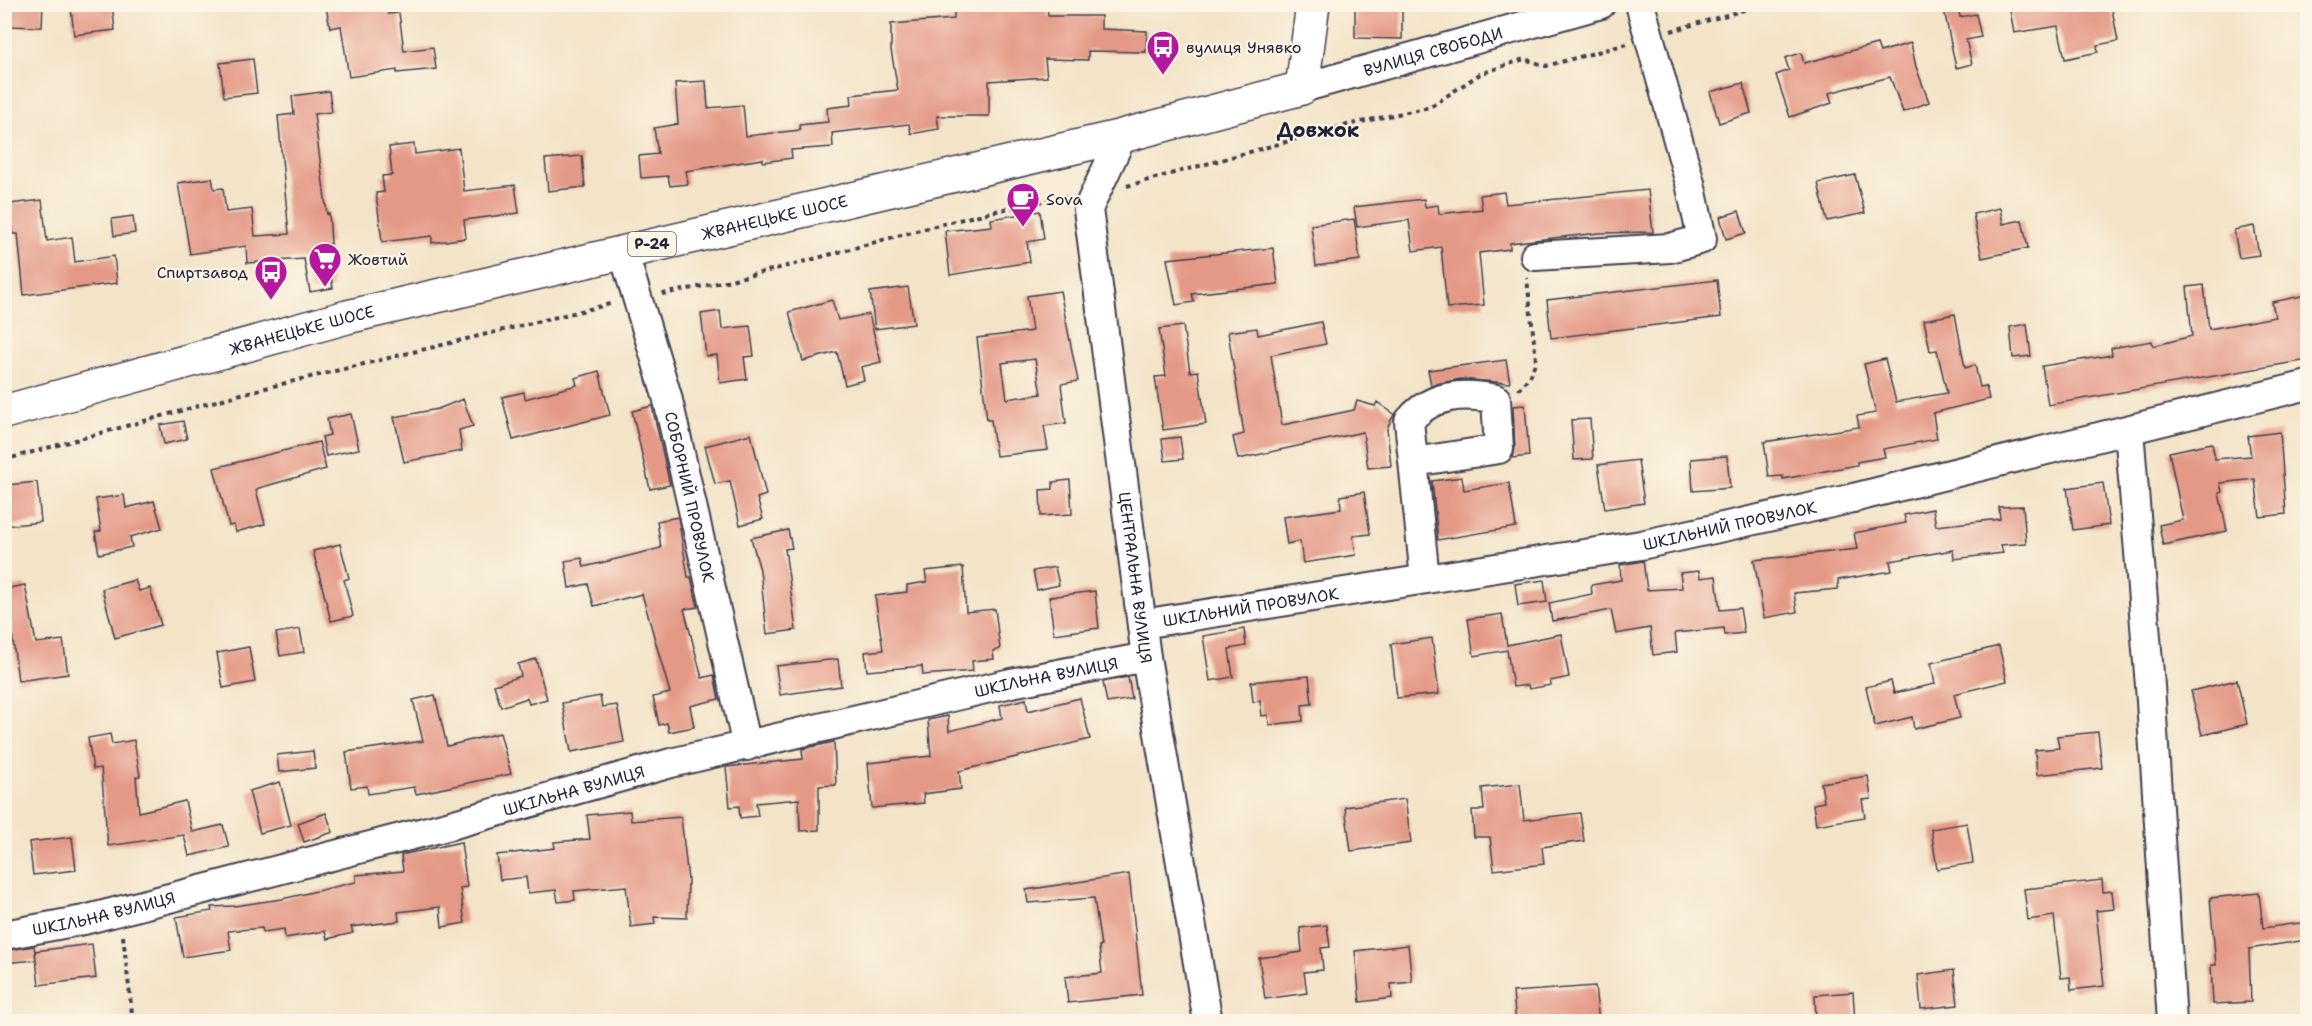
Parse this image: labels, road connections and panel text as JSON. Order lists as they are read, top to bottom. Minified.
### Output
{"streets":{"main road":["ЖВАНЕЦЬКЕ ШОСЕ","Р-24"],"street":["ВУЛИЦЯ СВОБОДИ","СОБОРНИЙ ПРОВУЛОК","ШКІЛЬНИЙ ПРОВУЛОК","ЦЕНТРАЛЬНА ВУЛИЦЯ","ШКІЛЬНА ВУЛИЦЯ"]},"crossings":[["ВУЛИЦЯ СВОБОДИ","ЖВАНЕЦЬКЕ ШОСЕ"],["ЖВАНЕЦЬКЕ ШОСЕ","СОБОРНИЙ ПРОВУЛОК"],["ЖВАНЕЦЬКЕ ШОСЕ","ЦЕНТРАЛЬНА ВУЛИЦЯ"],["СОБОРНИЙ ПРОВУЛОК","ШКІЛЬНА ВУЛИЦЯ"],["ШКІЛЬНИЙ ПРОВУЛОК","ЦЕНТРАЛЬНА ВУЛИЦЯ"],["ЦЕНТРАЛЬНА ВУЛИЦЯ","ШКІЛЬНА ВУЛИЦЯ"]],"districts":["Довжок"],"places":{"bus stop":["вулиця Унявко","Спиртзавод"],"cafe":["Sova"],"supermarket":["Жовтий"]}}
